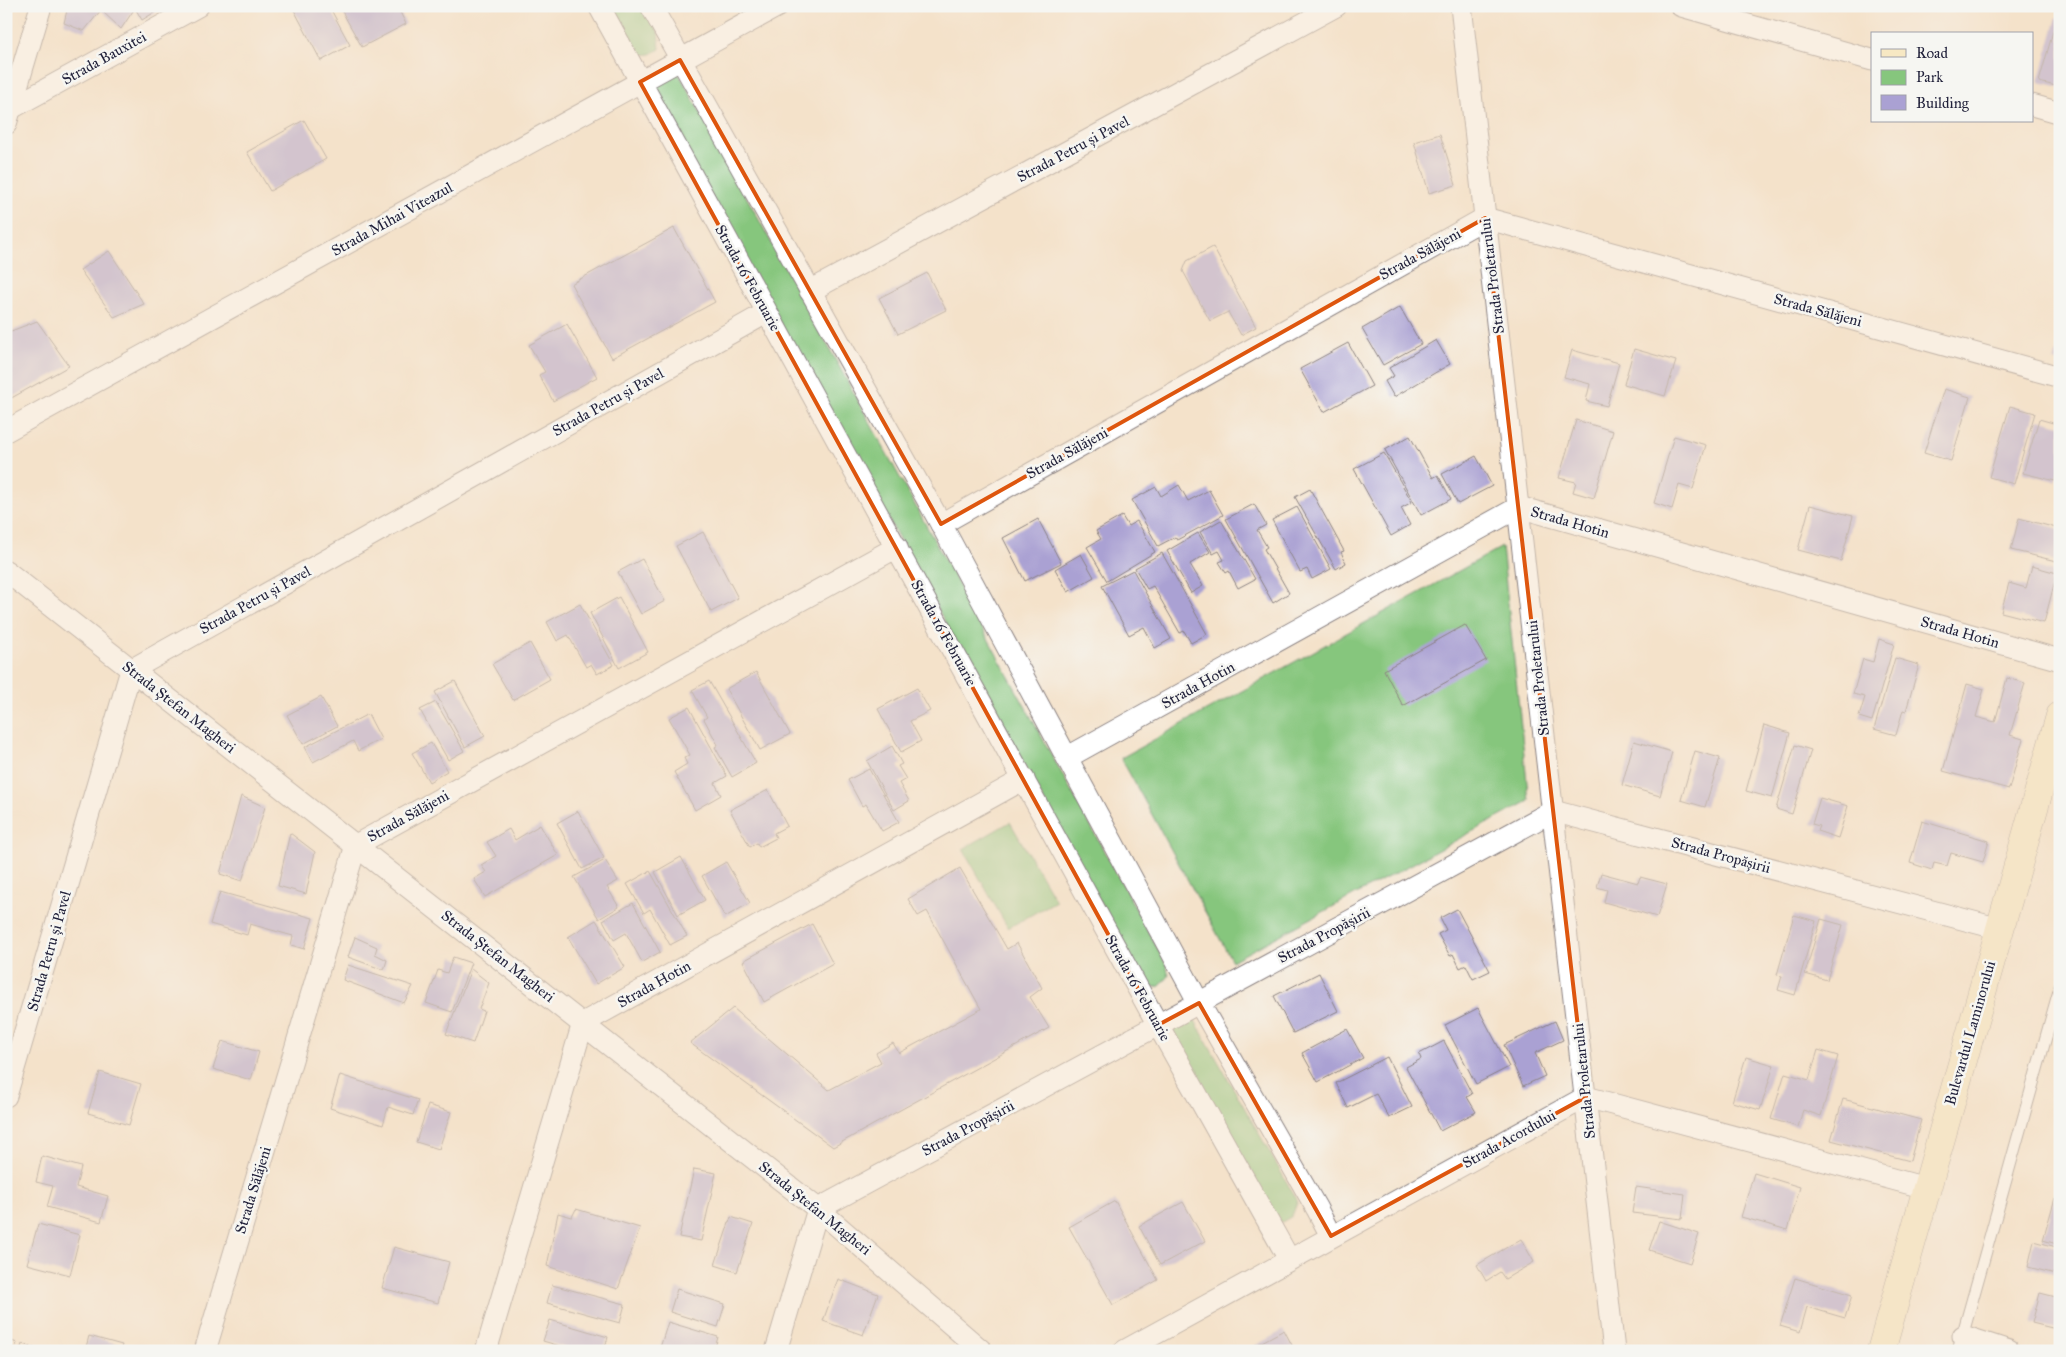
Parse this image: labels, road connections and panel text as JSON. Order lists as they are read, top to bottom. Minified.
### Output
{"streets":{"street":["Strada Bauxitei","Strada Petru și Pavel","Strada Mihai Viteazul","Strada Sălăjeni","Strada Proletarului","Strada 16 Februarie","Strada Hotin","Strada Ștefan Magheri","Strada Propășirii","Bulevardul Laminorului","Strada Acordului"]},"crossings":[["Strada Petru și Pavel","Strada 16 Februarie"],["Strada Petru și Pavel","Strada Ștefan Magheri"],["Strada Mihai Viteazul","Strada 16 Februarie"],["Strada Sălăjeni","Strada Proletarului"],["Strada Sălăjeni","Strada 16 Februarie"],["Strada Sălăjeni","Strada Ștefan Magheri"],["Strada Proletarului","Strada Hotin"],["Strada Proletarului","Strada Propășirii"],["Strada Proletarului","Strada Acordului"],["Strada 16 Februarie","Strada Hotin"],["Strada 16 Februarie","Strada Propășirii"],["Strada 16 Februarie","Strada Acordului"],["Strada Hotin","Strada Ștefan Magheri"],["Strada Ștefan Magheri","Strada Propășirii"],["Strada Propășirii","Bulevardul Laminorului"]],"legend":["Road","Park","Building"]}
